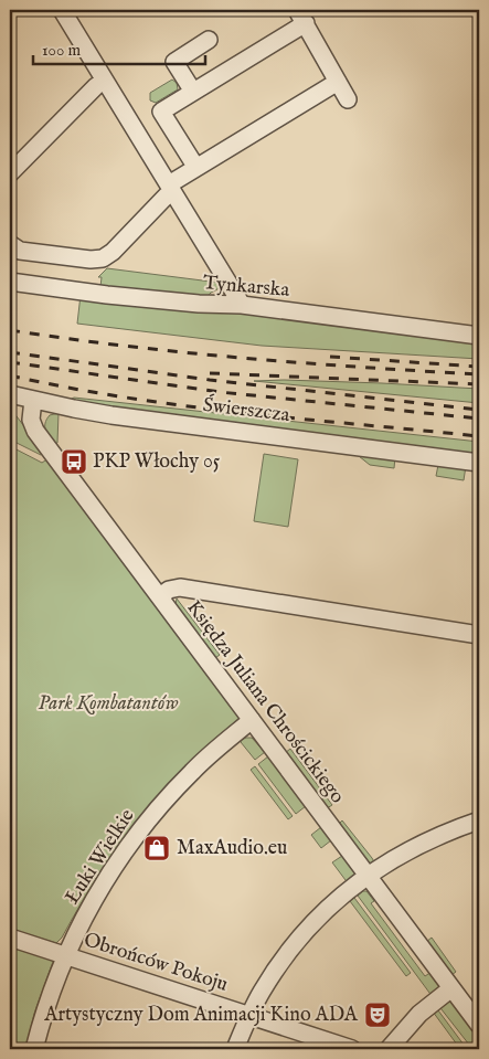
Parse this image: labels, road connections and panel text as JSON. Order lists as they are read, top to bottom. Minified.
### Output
{"streets":{"street":["Tynkarska","Świerszcza","Księdza Juliana Chrościckiego","Łuki Wielkie","Obrońców Pokoju"]},"crossings":[["Świerszcza","Księdza Juliana Chrościckiego"],["Księdza Juliana Chrościckiego","Łuki Wielkie"],["Łuki Wielkie","Obrońców Pokoju"]],"parks":["Park Kombatantów"],"places":{"bus stop":["PKP Włochy 05"],"shop":["MaxAudio.eu"],"theatre":["Artystyczny Dom Animacji Kino ADA"]},"scale_bar":"100 m"}
